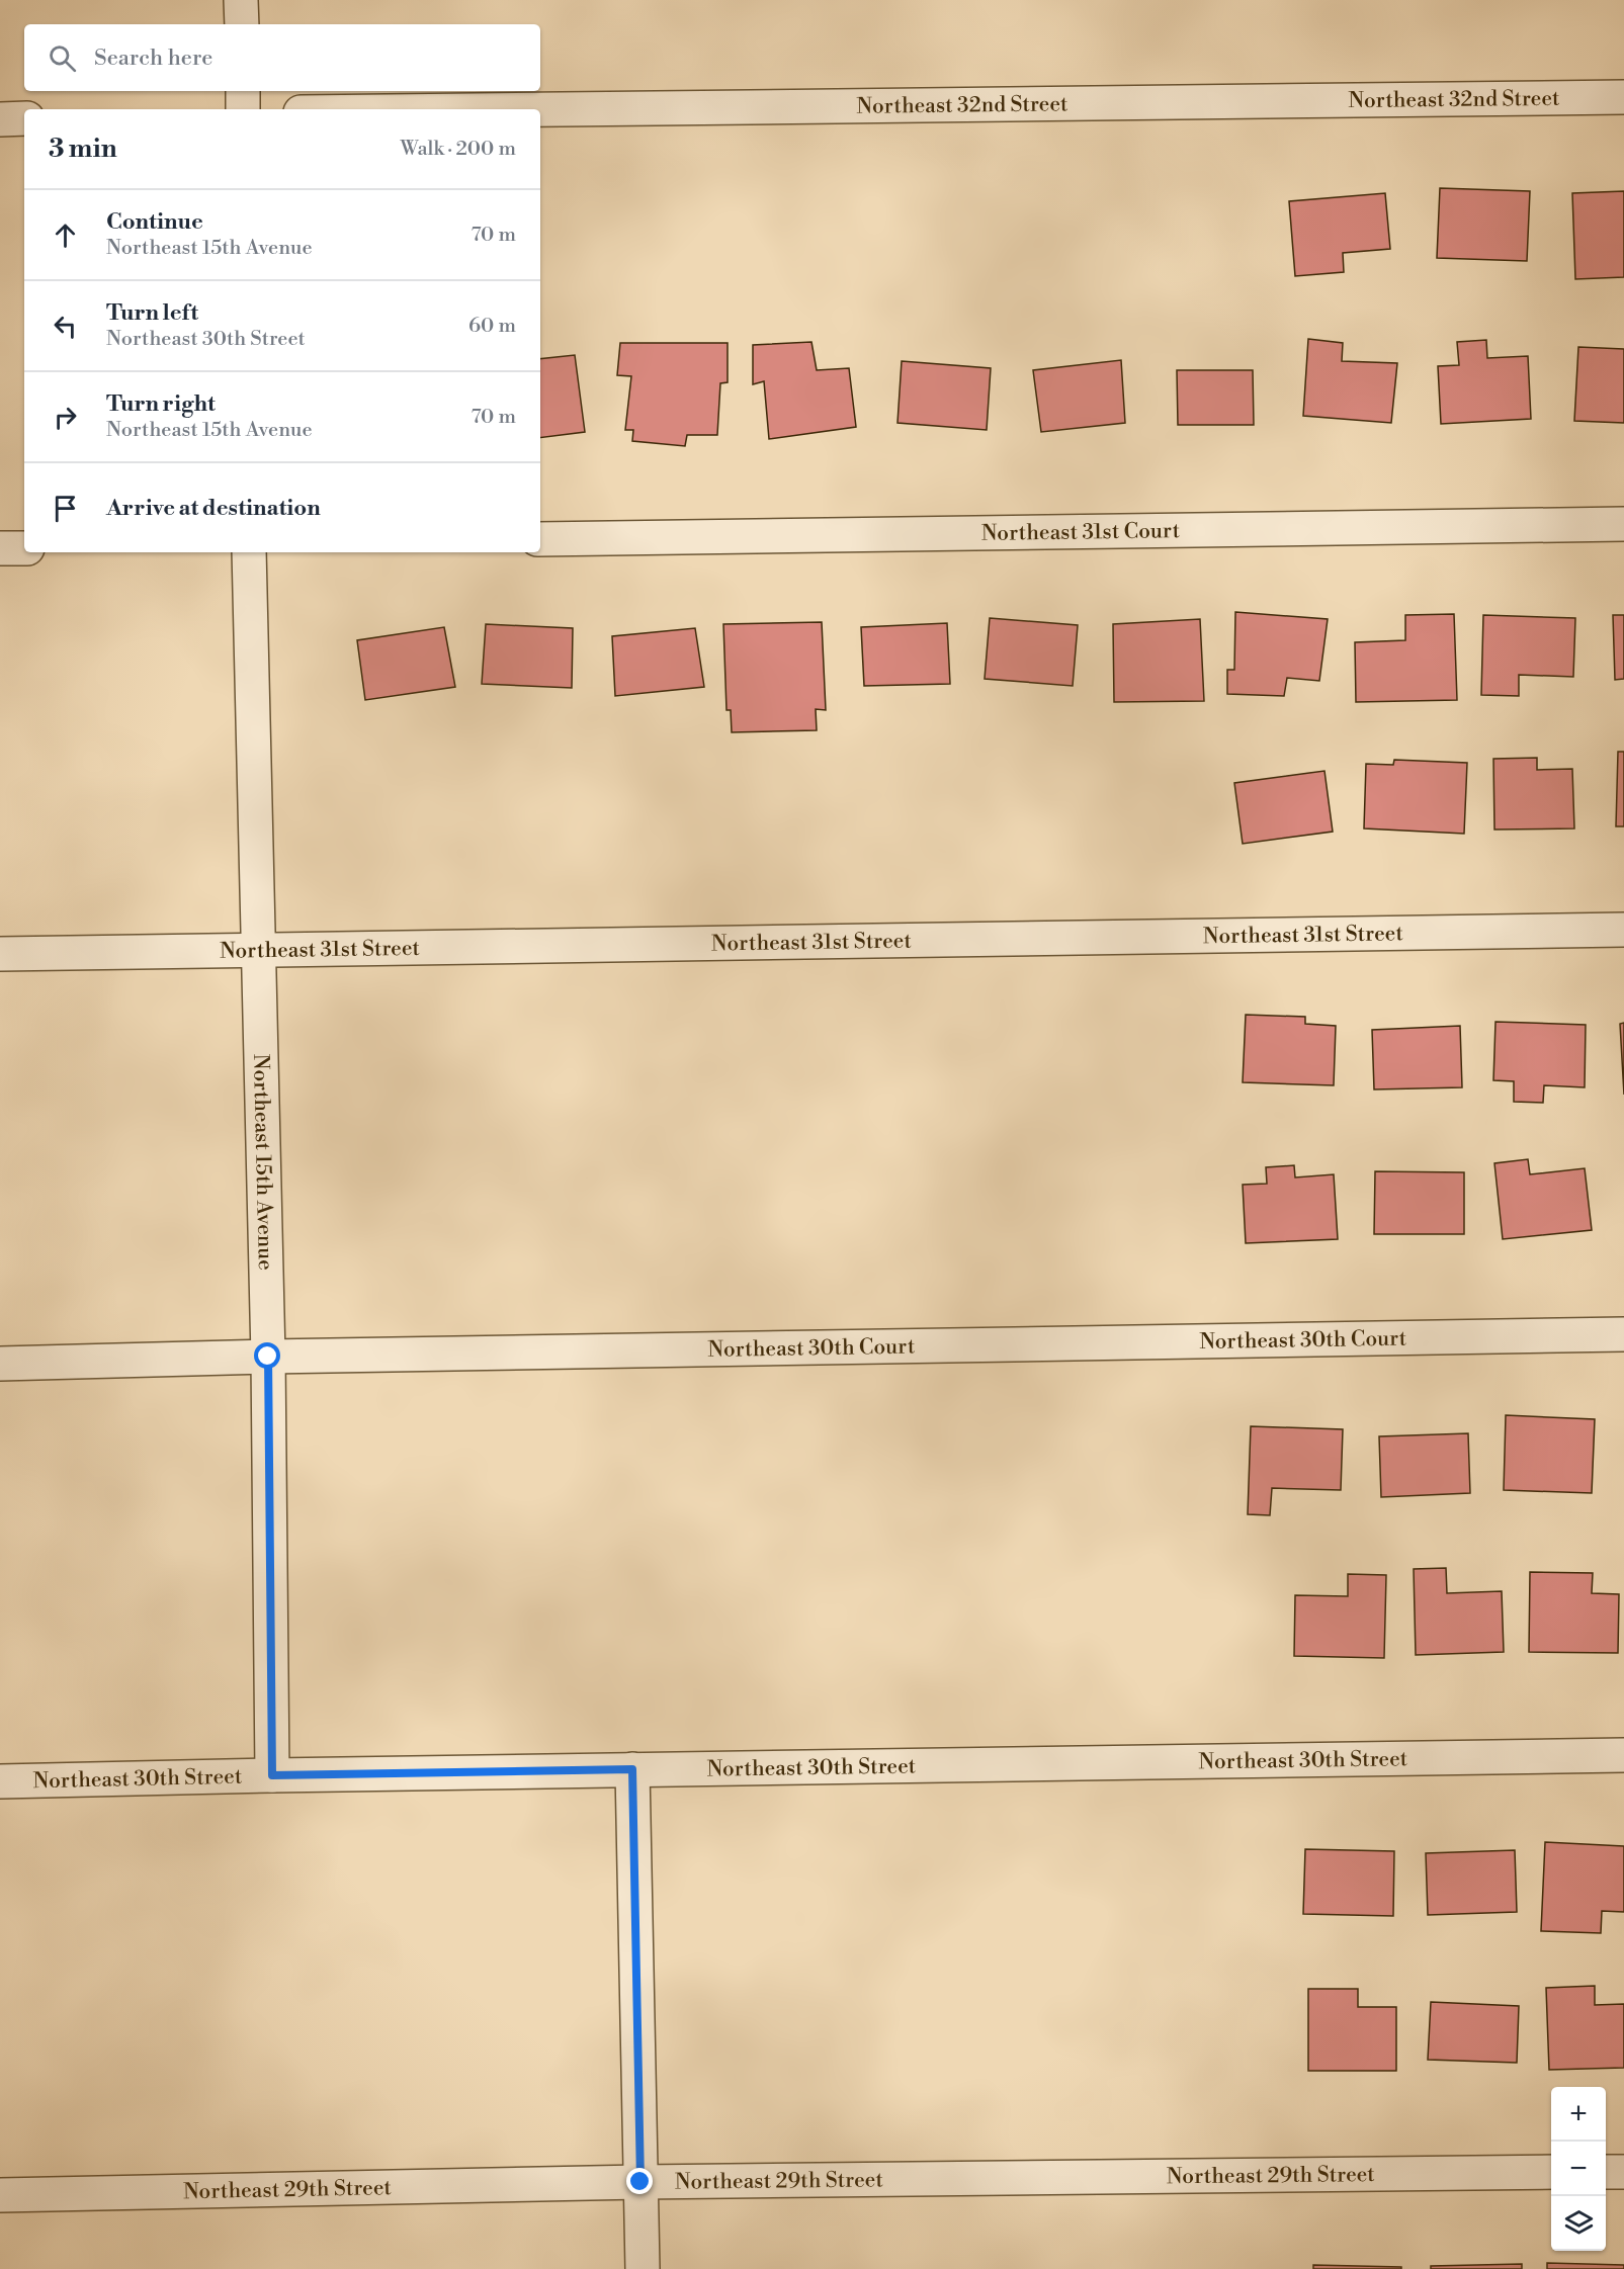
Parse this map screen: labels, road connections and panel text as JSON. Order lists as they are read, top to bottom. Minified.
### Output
{"streets":{"street":["Northeast 32nd Street","Northeast 31st Court","Northeast 31st Street","Northeast 15th Avenue","Northeast 30th Court","Northeast 30th Street","Northeast 29th Street"]},"crossings":[["Northeast 31st Street","Northeast 15th Avenue"],["Northeast 15th Avenue","Northeast 30th Court"],["Northeast 15th Avenue","Northeast 30th Street"]],"page":{"search":"Search here","heading":["3 min","Walk · 200 m"],"list":[["Continue","Northeast 15th Avenue","70 m"],["Turn left","Northeast 30th Street","60 m"],["Turn right","Northeast 15th Avenue","70 m"],"Arrive at destination"],"map_buttons":["+","−"]}}
